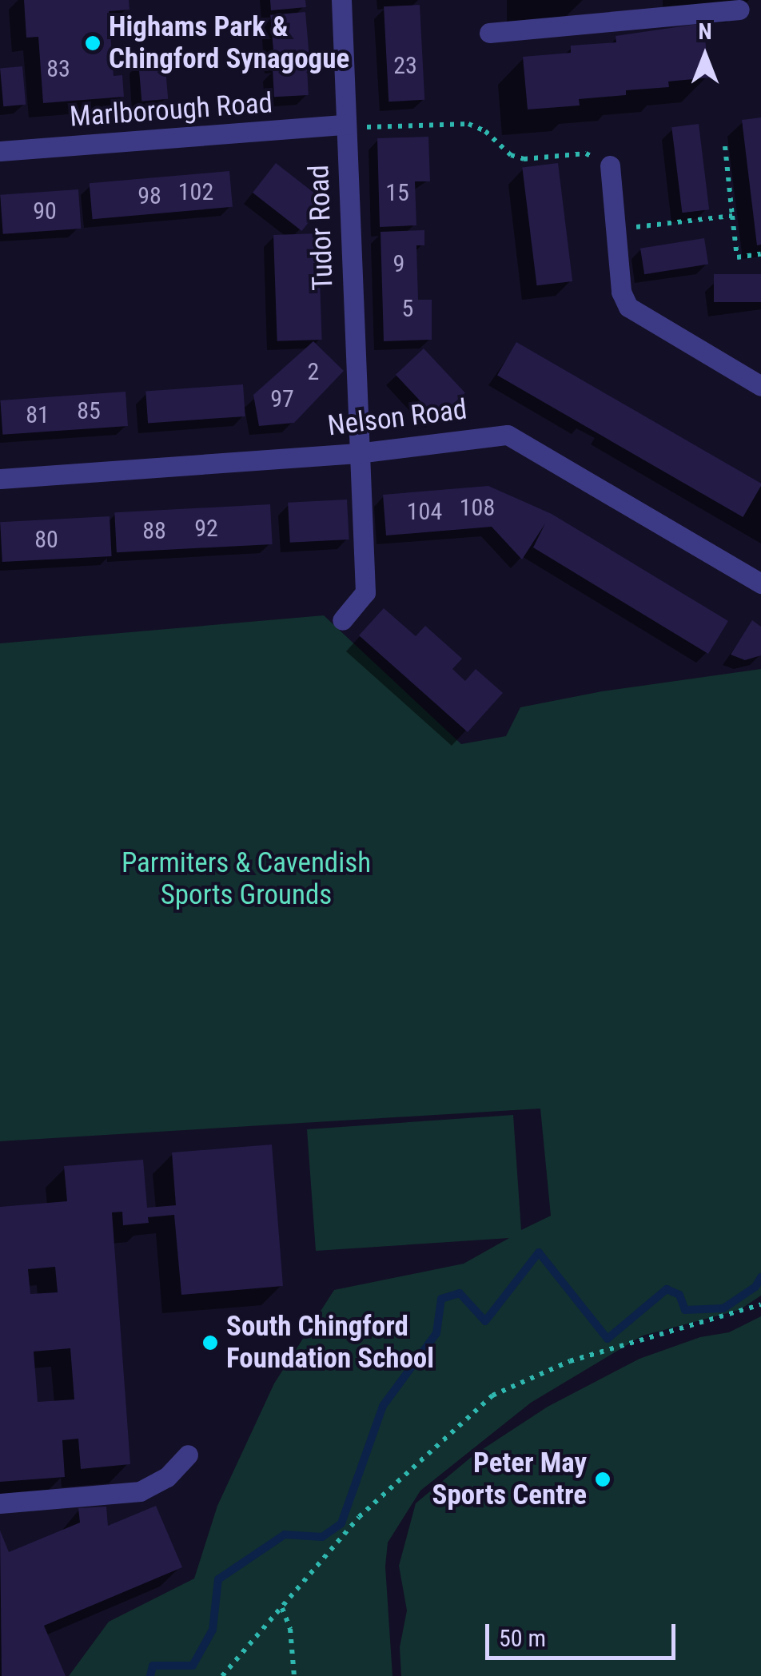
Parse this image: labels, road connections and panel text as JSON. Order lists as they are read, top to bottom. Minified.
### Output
{"streets":{"street":["Marlborough Road","Tudor Road","Nelson Road"]},"crossings":[["Marlborough Road","Tudor Road"],["Tudor Road","Nelson Road"]],"parks":["Parmiters & Cavendish Sports Grounds"],"places":["Highams Park & Chingford Synagogue","South Chingford Foundation School","Peter May Sports Centre"],"house_numbers":["23","83","102","15","98","90","9","5","2","97","85","81","108","104","92","88","80"],"scale_bar":"50 m","north":"top"}
